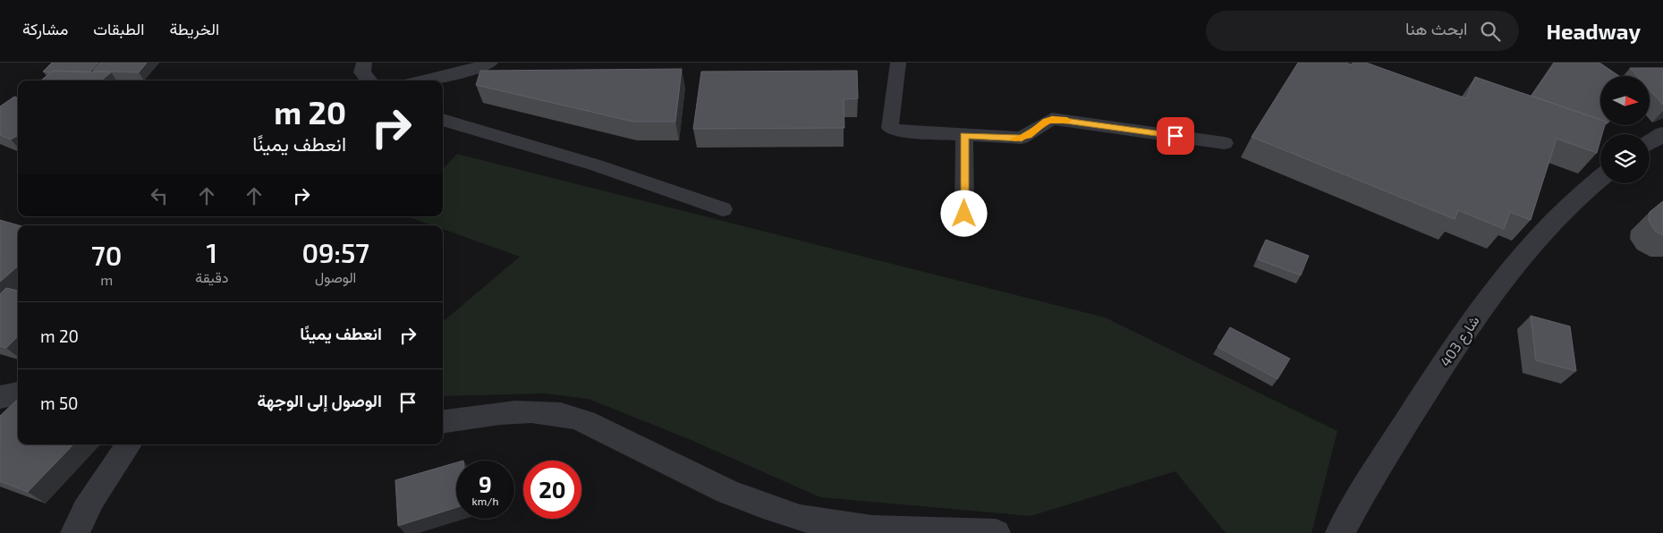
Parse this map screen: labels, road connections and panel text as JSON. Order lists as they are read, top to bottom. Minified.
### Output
{"streets":{"street":["شارع 403"]},"north":"right","page":{"header":"Headway","search":"ابحث هنا","nav":["الخريطة","الطبقات","مشاركة"],"turn":["20 m","انعطف يمينًا"],"eta":["09:57","الوصول","1","دقيقة","70","m"],"list":[{"name":"انعطف يمينًا","value":"20 m"},{"name":"الوصول إلى الوجهة","value":"50 m"}],"speed":"9 km/h","limit":"20"}}
